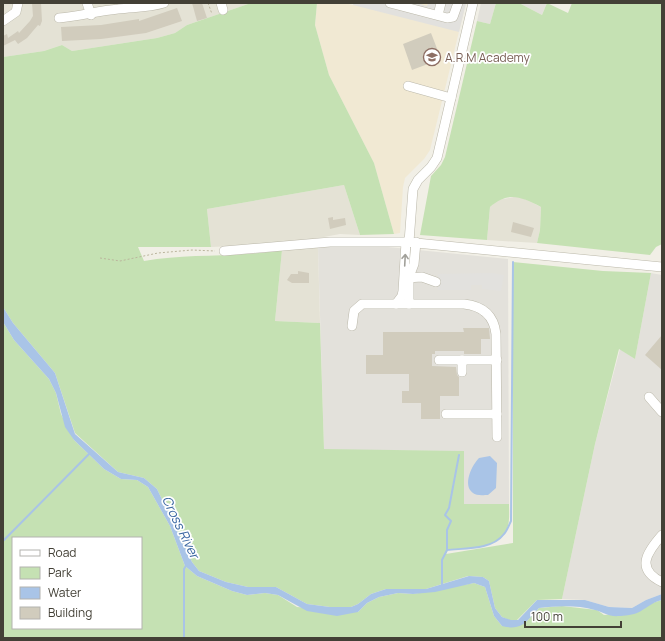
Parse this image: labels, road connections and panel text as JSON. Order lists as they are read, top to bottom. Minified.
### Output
{"water":["Cross River"],"places":{"school or university":["A.R.M Academy"]},"legend":["Road","Park","Water","Building"],"scale_bar":"100 m"}
